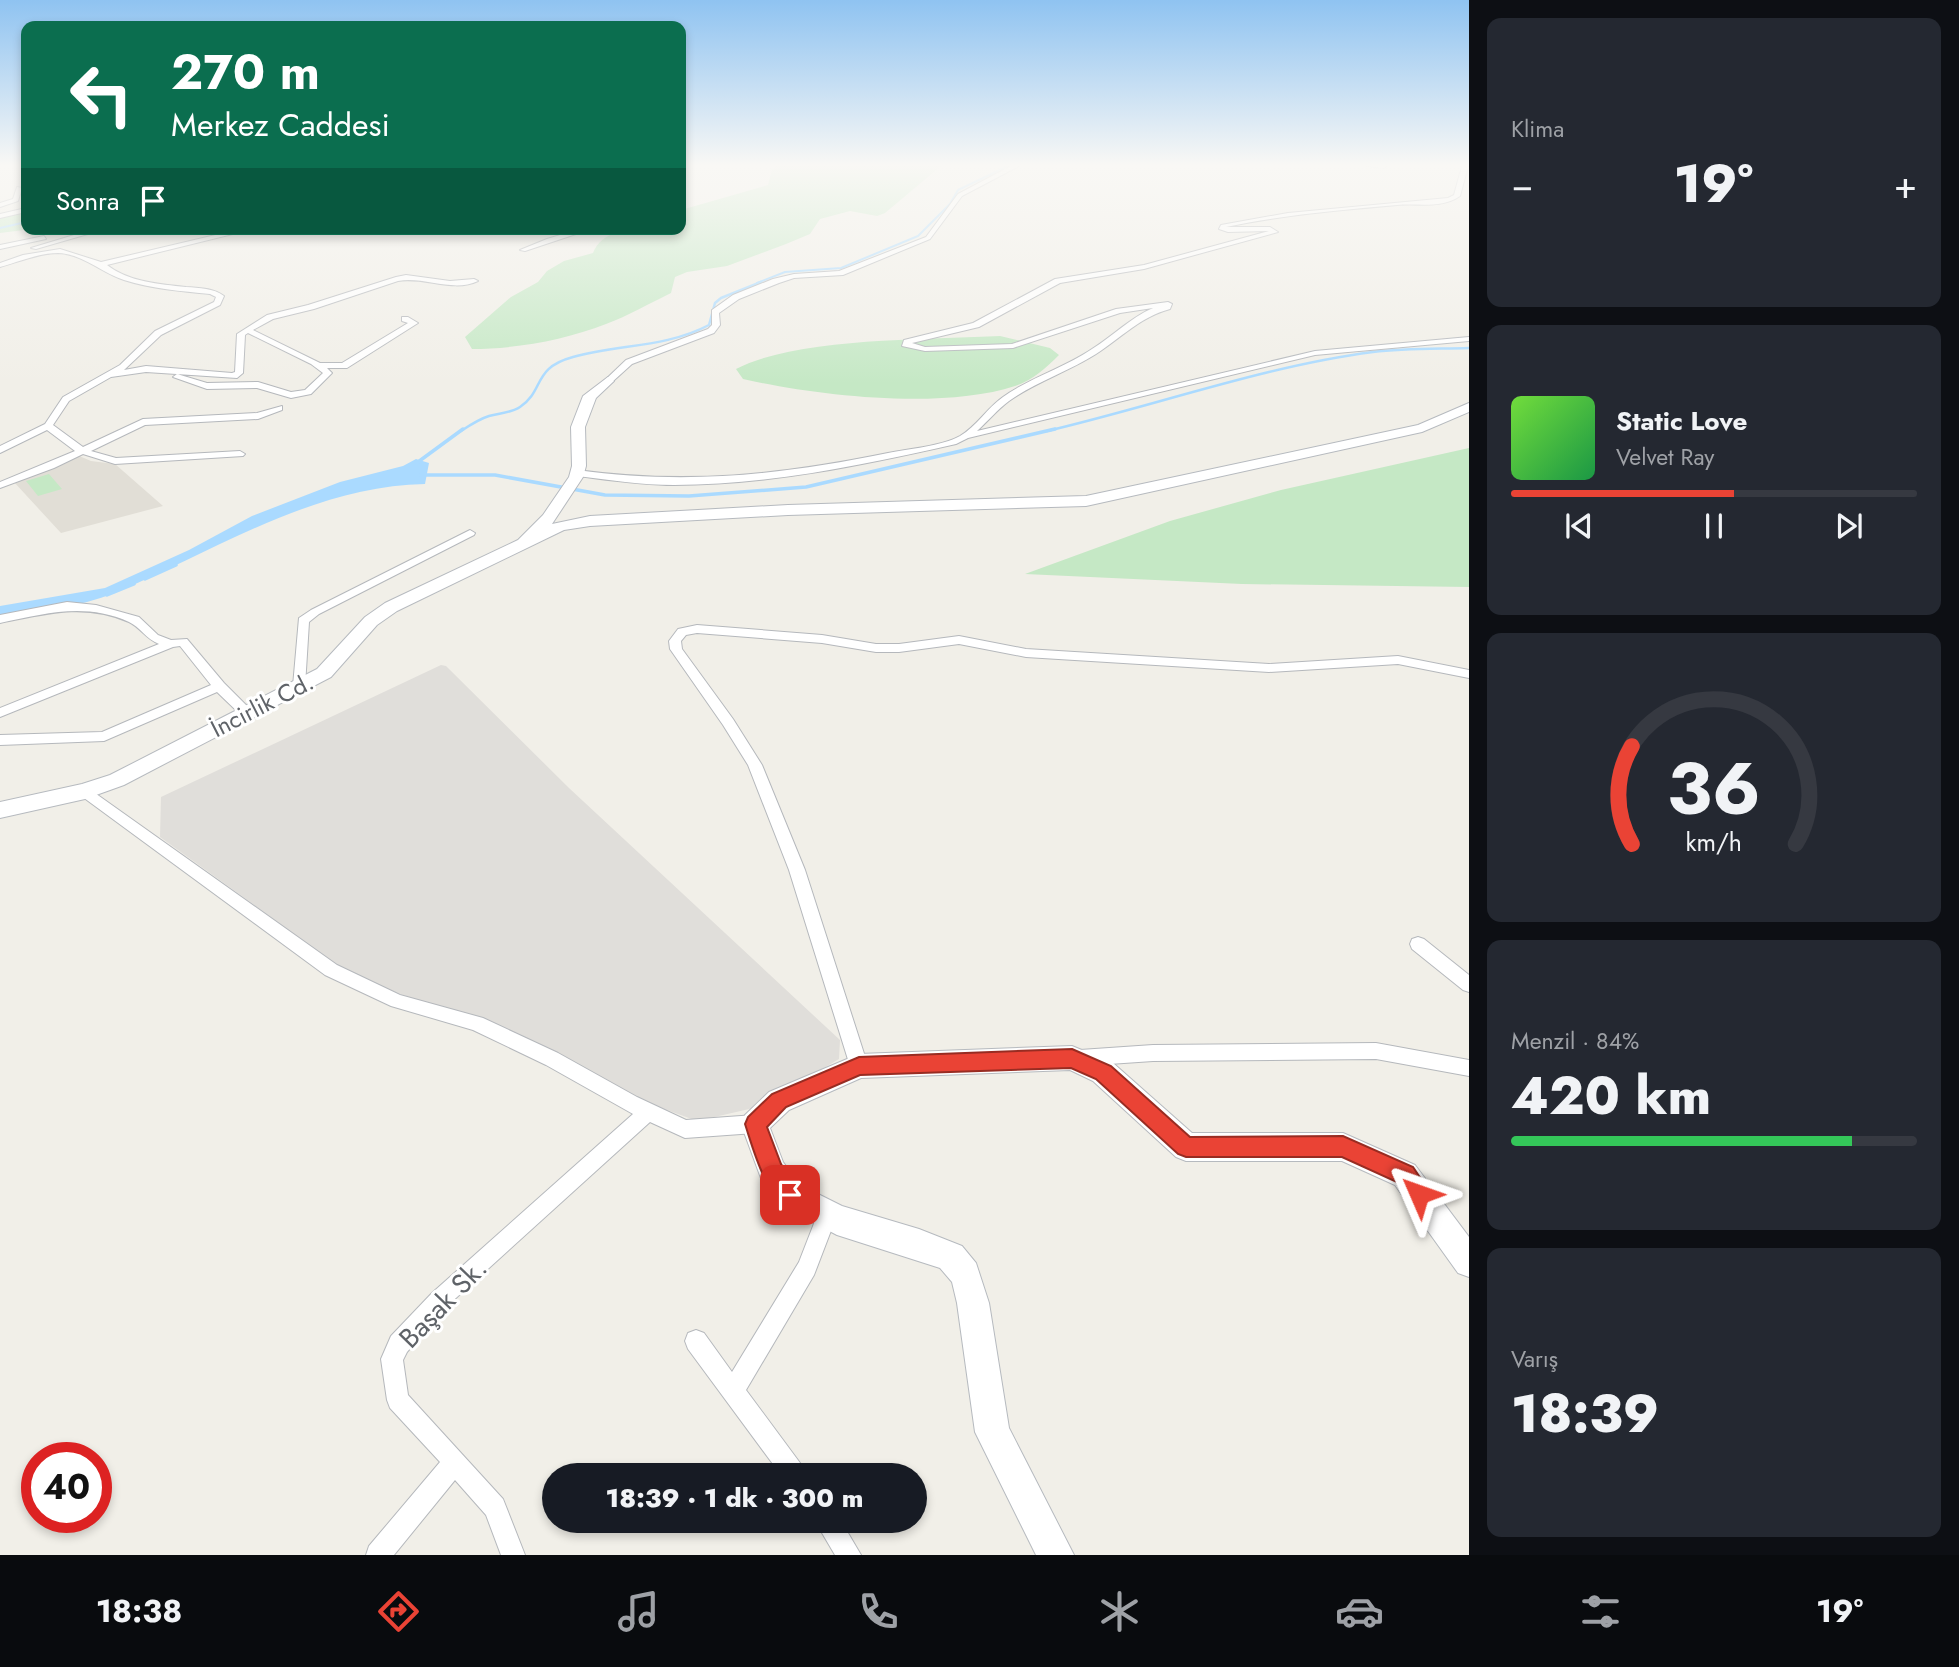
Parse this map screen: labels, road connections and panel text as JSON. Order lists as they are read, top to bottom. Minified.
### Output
{"streets":{"street":["İncirlik Cd.","Başak Sk."]},"page":{"tile":["Klima",["Menzil · 84%","420 km"],["Varış","18:39"]],"turn":["270 m","Merkez Caddesi"],"heat":["−","19°","+"],"then":"Sonra","song":["Static Love","Velvet Ray"],"limit":"40","trip":"18:39 · 1 dk · 300 m","tabs":["18:38","19°"],"gauge":["36","km/h"]}}
